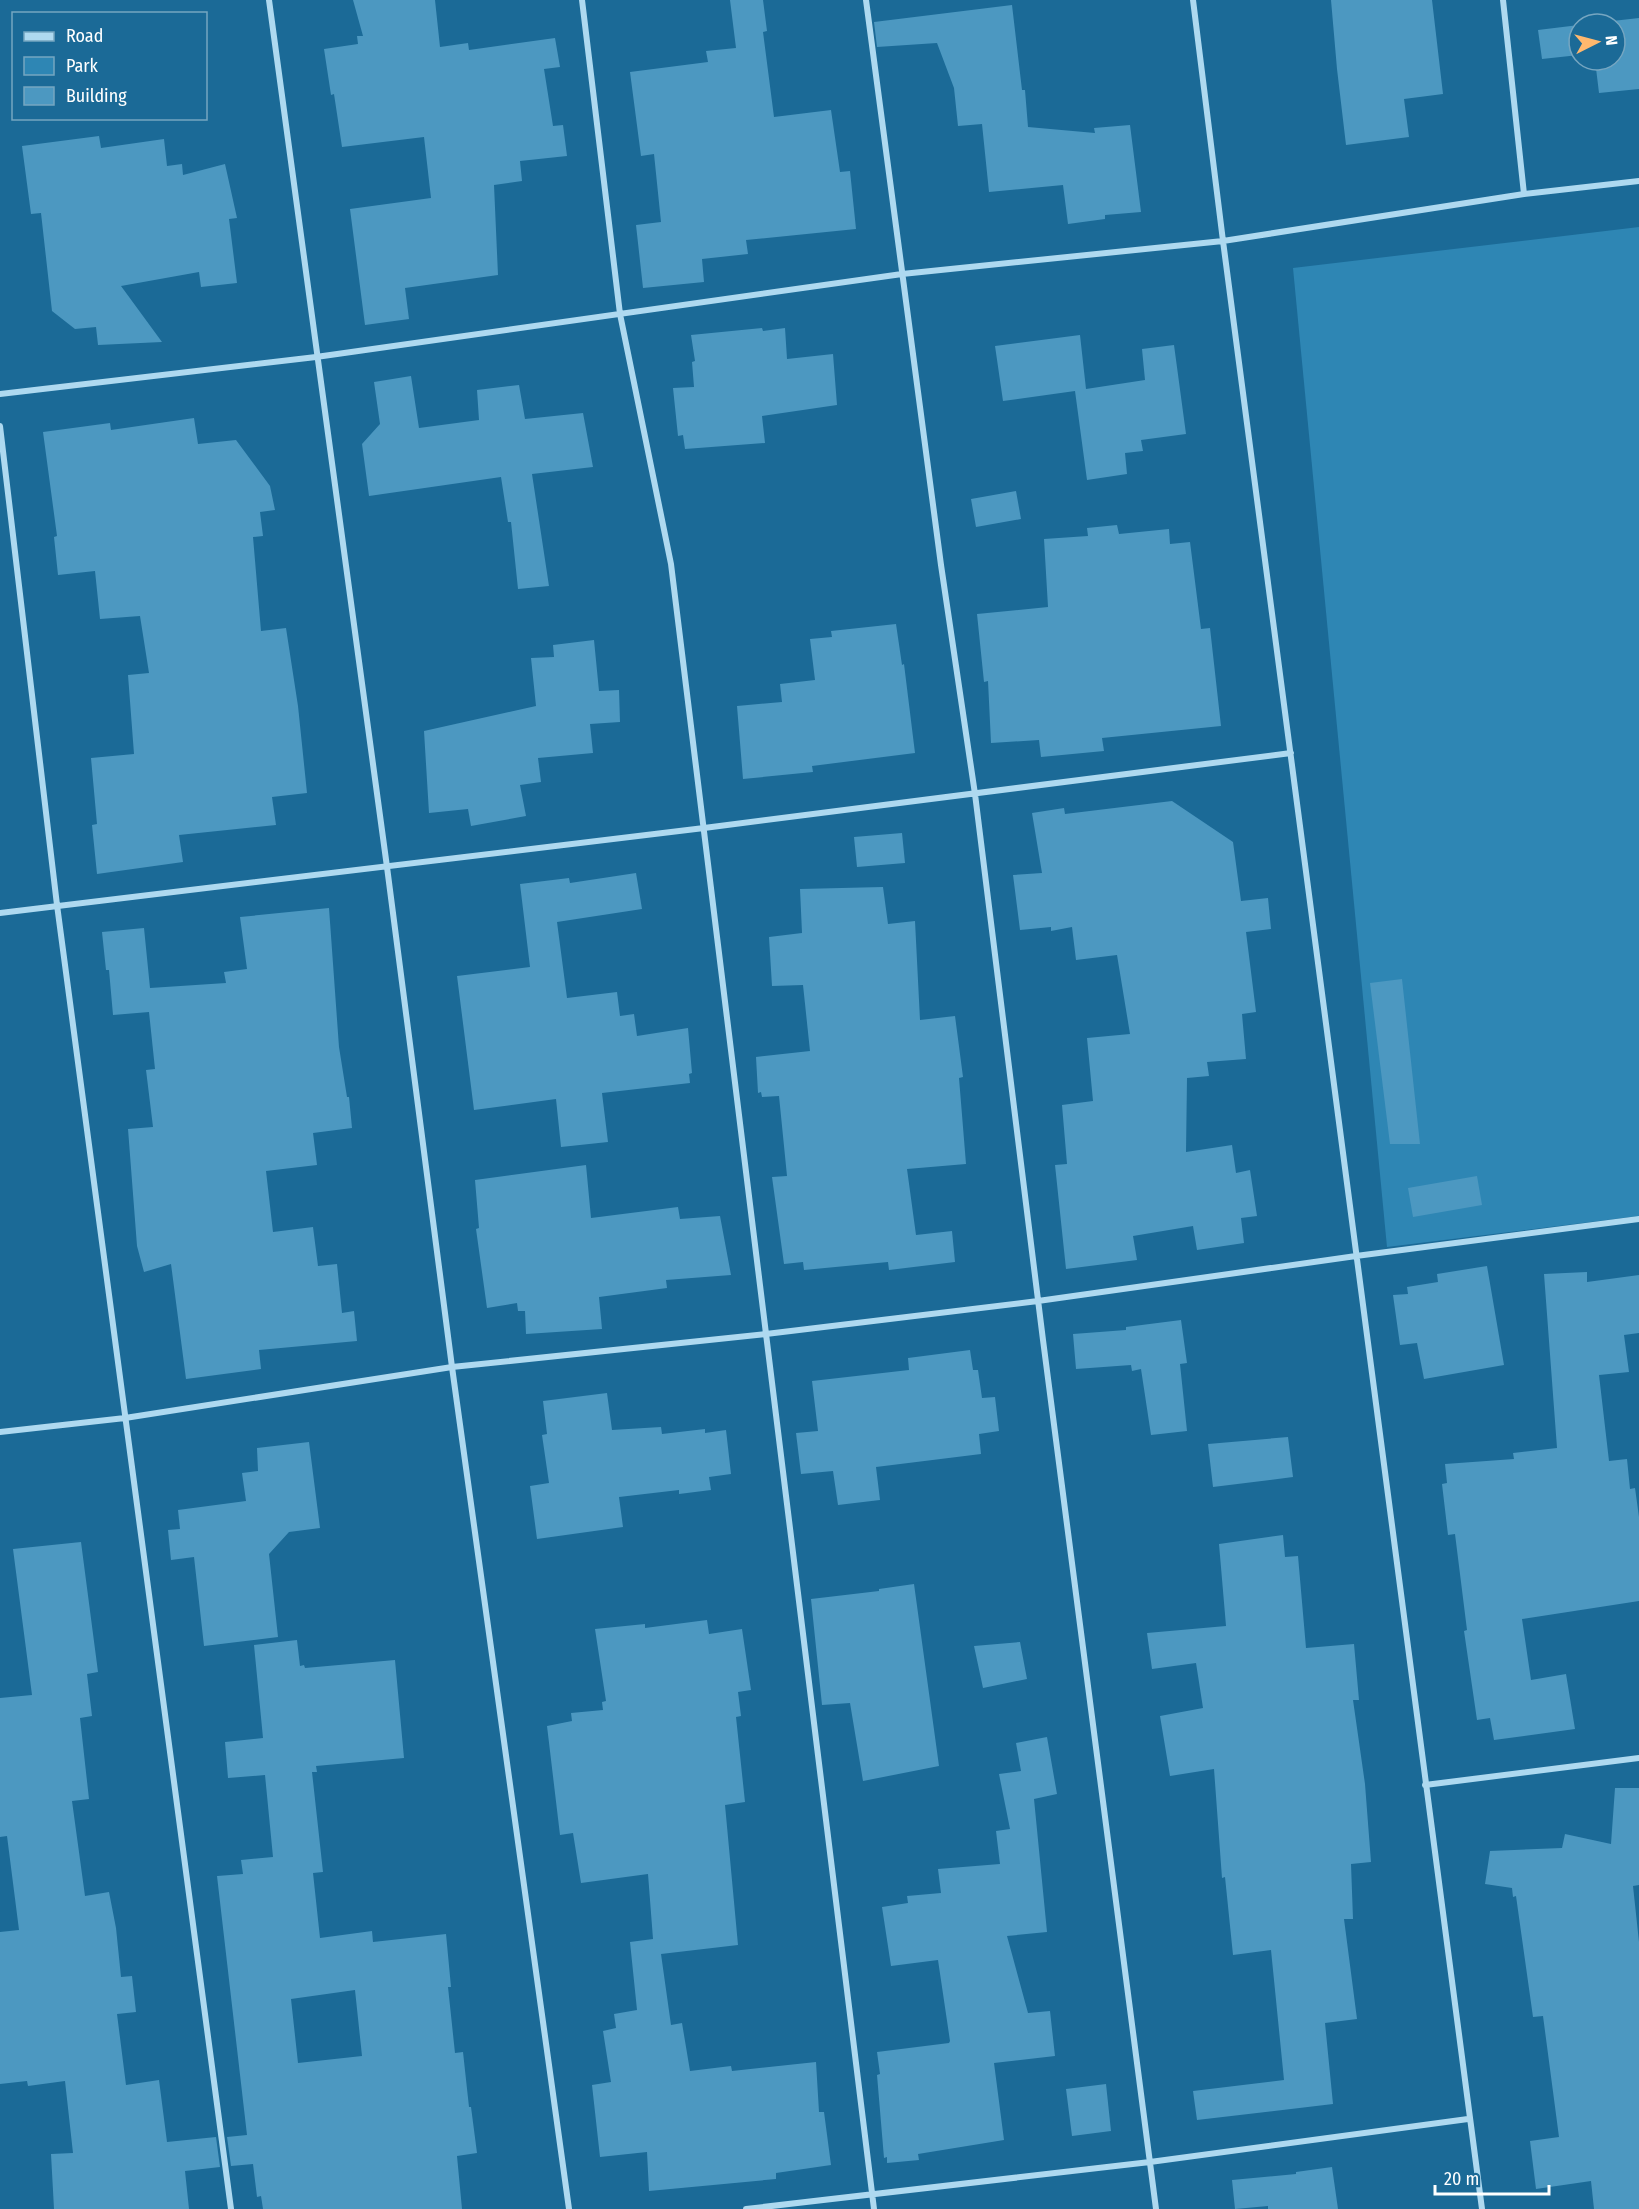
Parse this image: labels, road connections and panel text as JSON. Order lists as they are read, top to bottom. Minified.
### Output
{"legend":["Road","Park","Building"],"scale_bar":"20 m","north":"right"}
